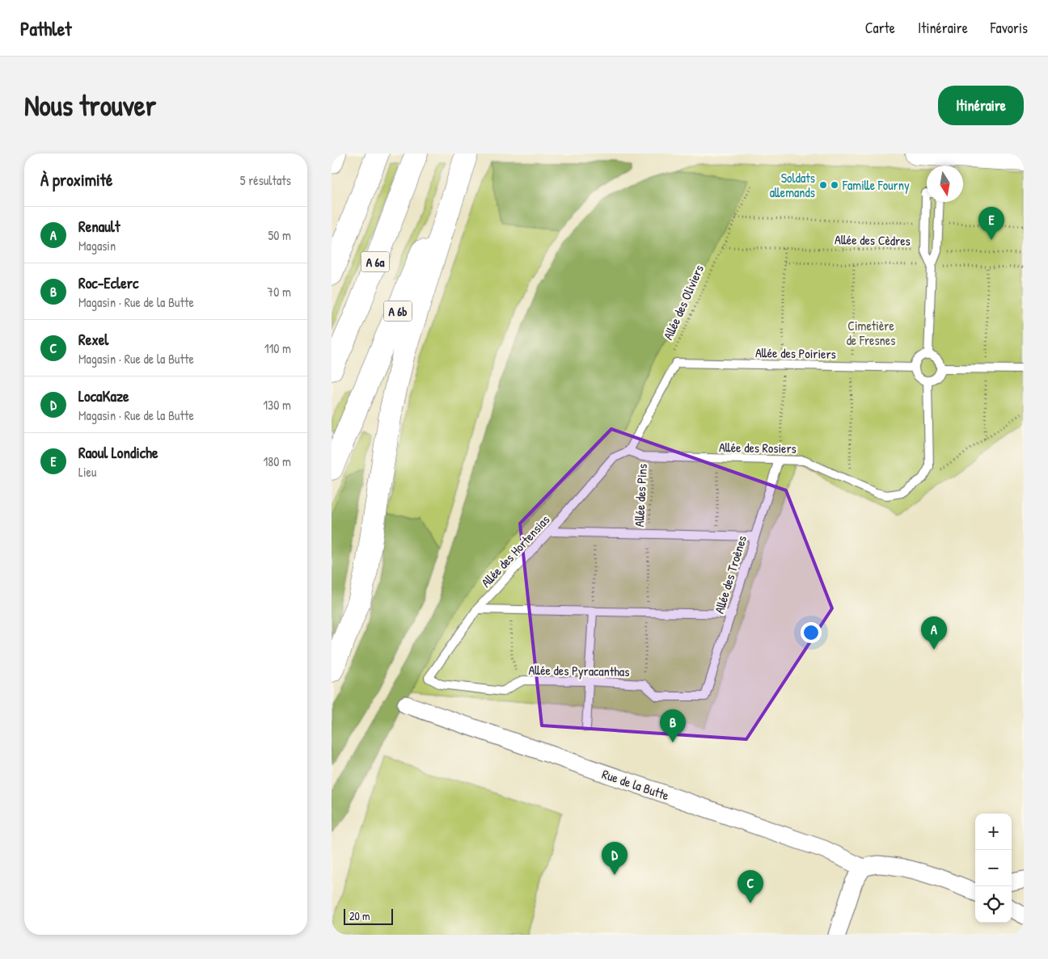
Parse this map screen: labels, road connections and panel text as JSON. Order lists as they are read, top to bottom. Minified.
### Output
{"streets":{"highway":["A 6a","A 6b"],"street":["Rue de la Butte"],"lane":["Allée des Poiriers","Allée des Rosiers","Allée des Hortensias","Allée des Troènes","Allée des Pyracanthas"],"path":["Allée des Cèdres","Allée des Oliviers","Allée des Pins"]},"crossings":[["Allée des Cèdres","Allée des Oliviers"],["Allée des Oliviers","Allée des Poiriers"],["Allée des Rosiers","Allée des Pins"],["Allée des Rosiers","Allée des Hortensias"],["Allée des Rosiers","Allée des Troènes"],["Allée des Pins","Allée des Pyracanthas"],["Allée des Hortensias","Allée des Pyracanthas"],["Allée des Troènes","Allée des Pyracanthas"]],"parks":["Cimetière de Fresnes"],"places":["Soldats allemands","Famille Fourny"],"scale_bar":"20 m","north":"bottom","page":{"header":"Pathlet","nav":["Carte","Itinéraire","Favoris"],"buttons":"Itinéraire","title":"Nous trouver","heading":["À proximité","5 résultats"],"list":[{"mark":"A","name":"Renault","note":"Magasin","value":"50 m"},{"mark":"B","name":"Roc-Eclerc","note":"Magasin · Rue de la Butte","value":"70 m"},{"mark":"C","name":"Rexel","note":"Magasin · Rue de la Butte","value":"110 m"},{"mark":"D","name":"LocaKaze","note":"Magasin · Rue de la Butte","value":"130 m"},{"mark":"E","name":"Raoul Londiche","note":"Lieu","value":"180 m"}],"pins":["E","A","B","D","C"],"map_buttons":["+","−"],"scale":"20 m"}}
